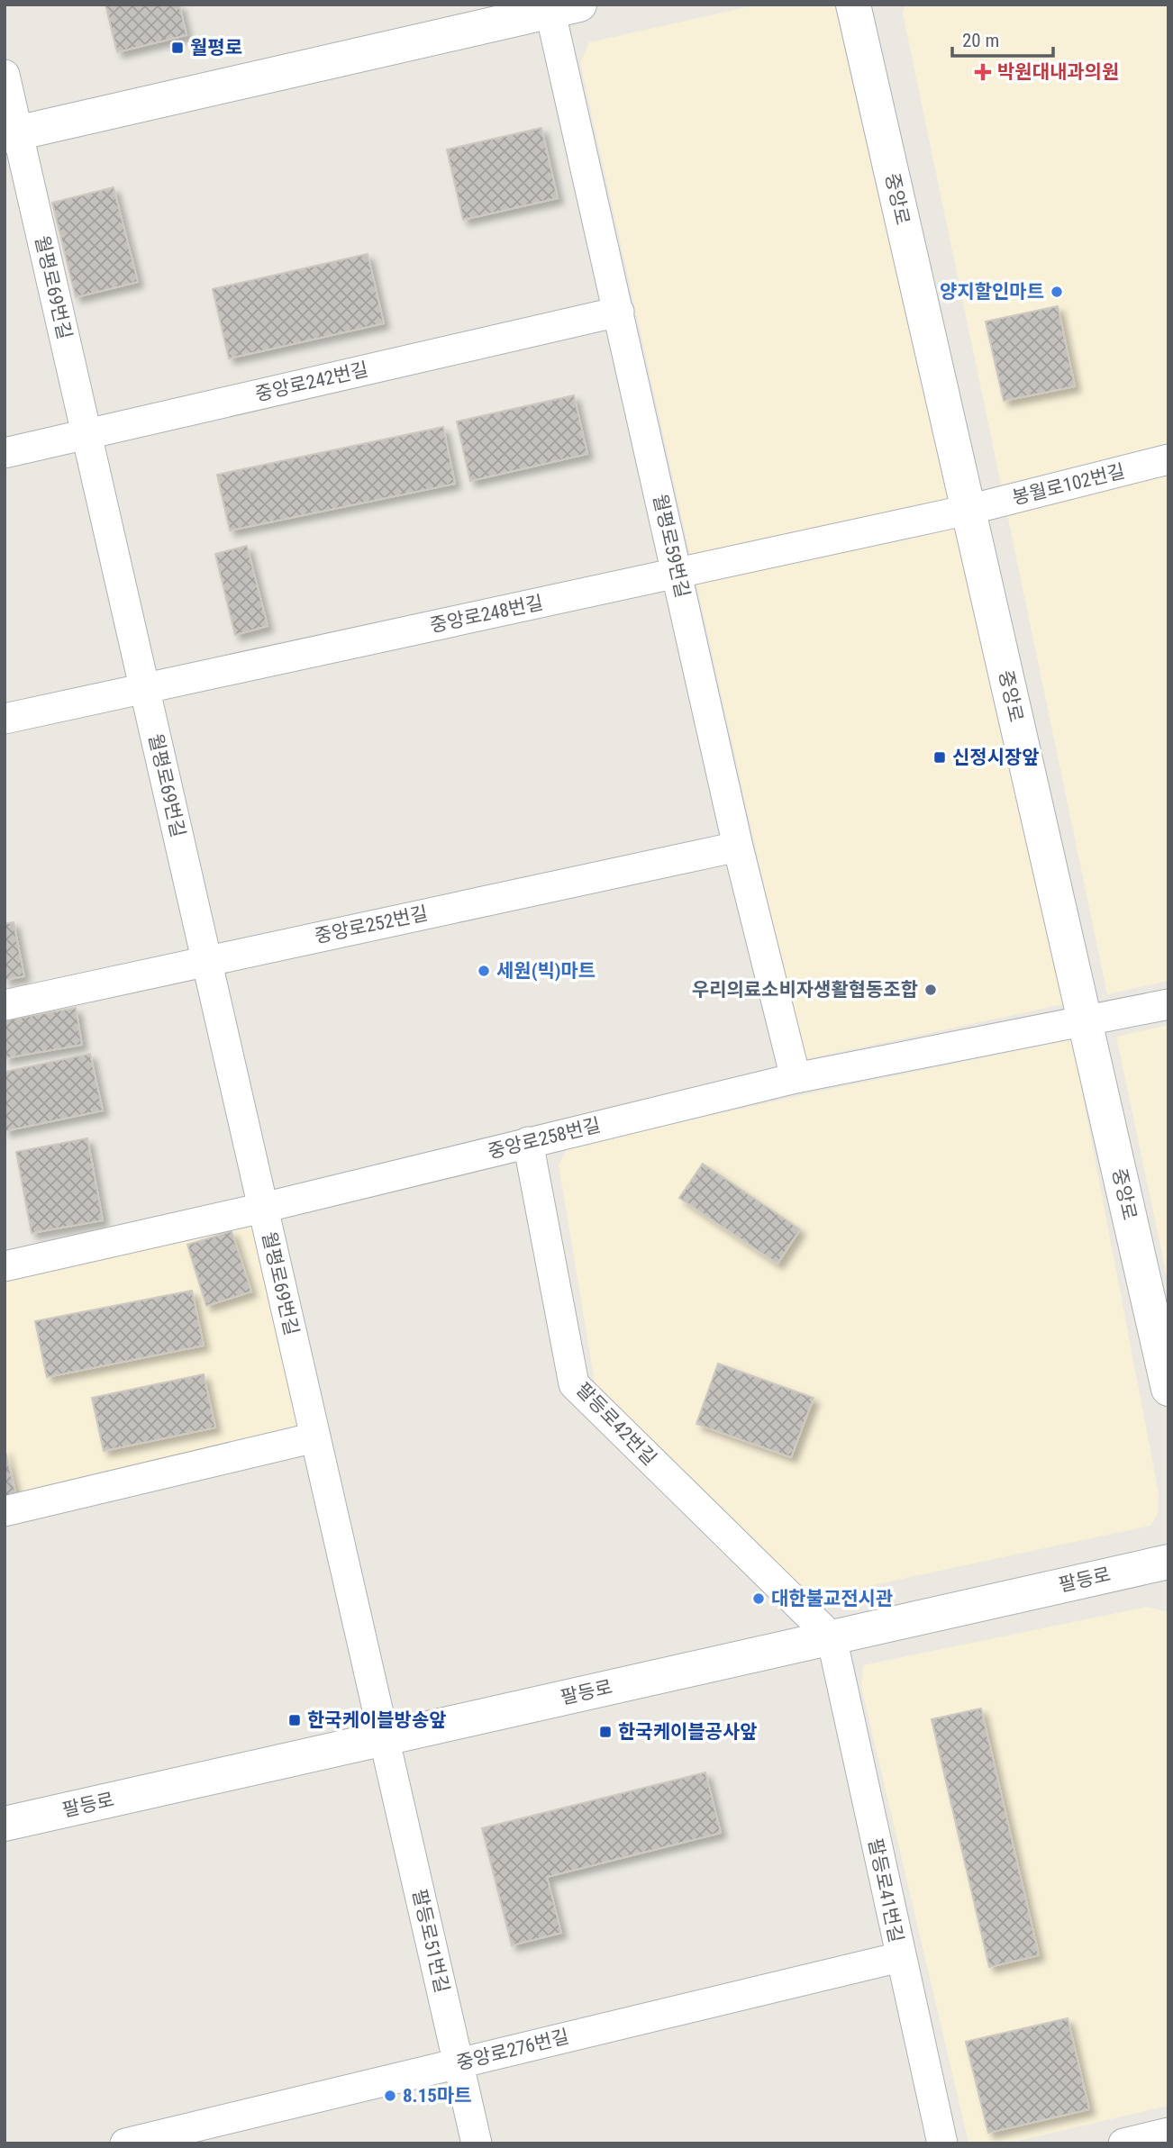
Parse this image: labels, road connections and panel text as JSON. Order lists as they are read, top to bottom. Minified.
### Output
{"streets":{"main road":["중앙로","팔등로"],"street":["월평로69번길","중앙로242번길","봉월로102번길","월평로59번길","중앙로248번길","중앙로252번길","중앙로258번길","팔등로42번길","팔등로41번길","팔등로51번길","중앙로276번길"]},"crossings":[["중앙로","봉월로102번길"],["중앙로","중앙로248번길"],["중앙로","중앙로258번길"],["월평로69번길","중앙로242번길"],["월평로69번길","중앙로248번길"],["월평로69번길","중앙로252번길"],["월평로69번길","중앙로258번길"],["월평로69번길","팔등로"],["월평로69번길","팔등로51번길"],["중앙로242번길","월평로59번길"],["봉월로102번길","중앙로248번길"],["월평로59번길","중앙로248번길"],["월평로59번길","중앙로252번길"],["월평로59번길","중앙로258번길"],["중앙로258번길","팔등로42번길"],["팔등로42번길","팔등로"],["팔등로42번길","팔등로41번길"],["팔등로","팔등로41번길"],["팔등로","팔등로51번길"],["팔등로41번길","중앙로276번길"],["팔등로51번길","중앙로276번길"]],"places":{"transit":["월평로","신정시장앞","한국케이블방송앞","한국케이블공사앞"],"health":["박원대내과의원"],"other":["양지할인마트","세원(빅)마트","우리의료소비자생활협동조합","대한불교전시관","8.15마트"]},"scale_bar":"20 m"}
